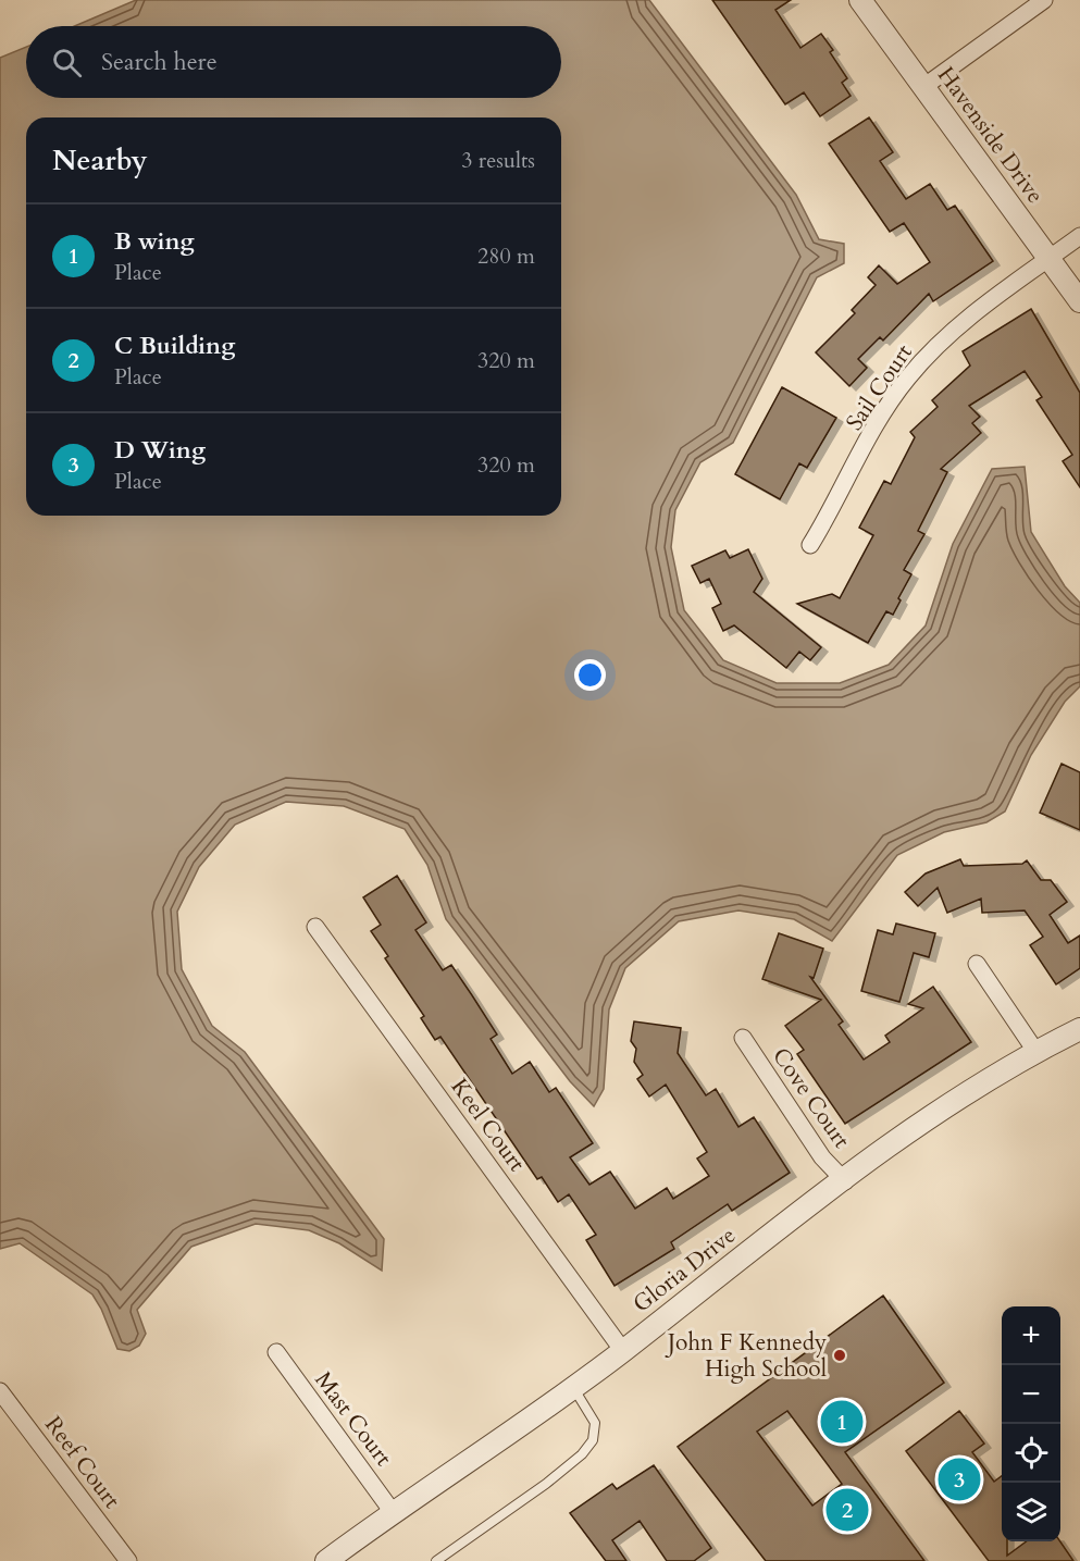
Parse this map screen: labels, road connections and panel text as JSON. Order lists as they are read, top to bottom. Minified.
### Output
{"streets":{"street":["Havenside Drive","Sail Court","Cove Court","Keel Court","Gloria Drive","Mast Court","Reef Court"]},"crossings":[["Havenside Drive","Sail Court"],["Cove Court","Gloria Drive"],["Keel Court","Gloria Drive"],["Gloria Drive","Mast Court"]],"places":["John F Kennedy High School"],"page":{"search":"Search here","heading":["Nearby","3 results"],"list":[{"mark":"1","name":"B wing","note":"Place","value":"280 m"},{"mark":"2","name":"C Building","note":"Place","value":"320 m"},{"mark":"3","name":"D Wing","note":"Place","value":"320 m"}],"map_buttons":["+","−"],"pins":["1","3","2"]}}
